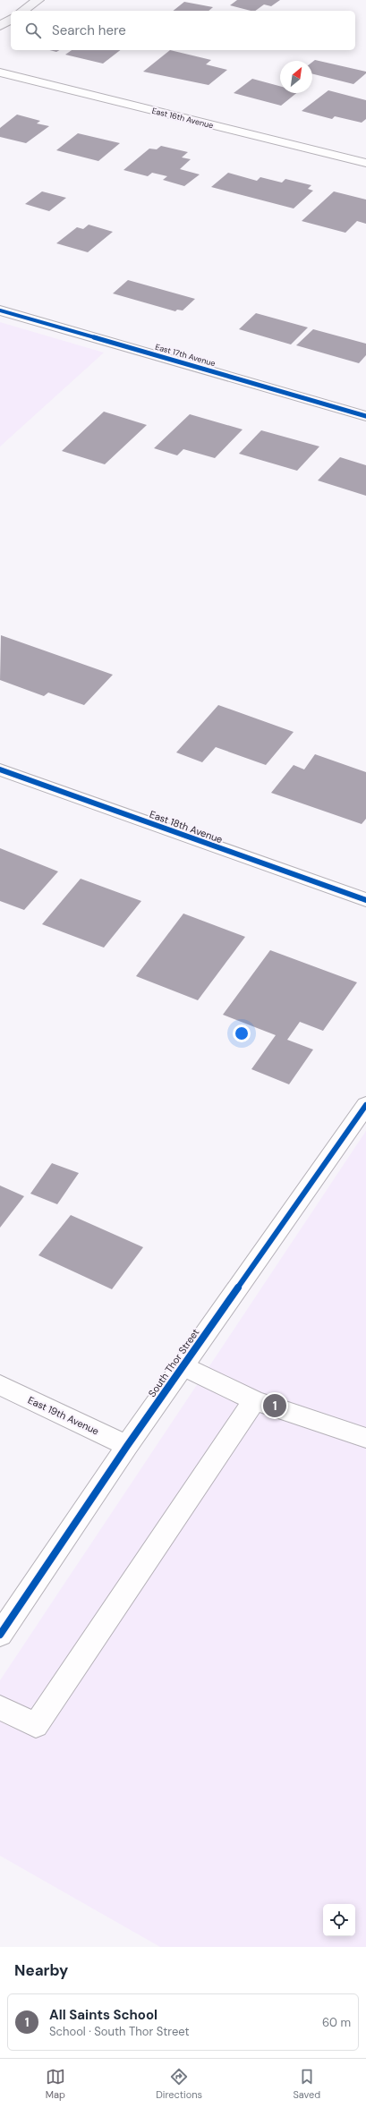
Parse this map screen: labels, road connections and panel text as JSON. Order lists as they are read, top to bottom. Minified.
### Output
{"streets":{"street":["East 16th Avenue","East 17th Avenue","East 18th Avenue","South Thor Street","East 19th Avenue"]},"crossings":[["South Thor Street","East 19th Avenue"]],"north":"top right","page":{"search":"Search here","pins":"1","heading":"Nearby","list":[{"mark":"1","name":"All Saints School","note":"School · South Thor Street","value":"60 m"}],"nav":["Map","Directions","Saved"]}}
